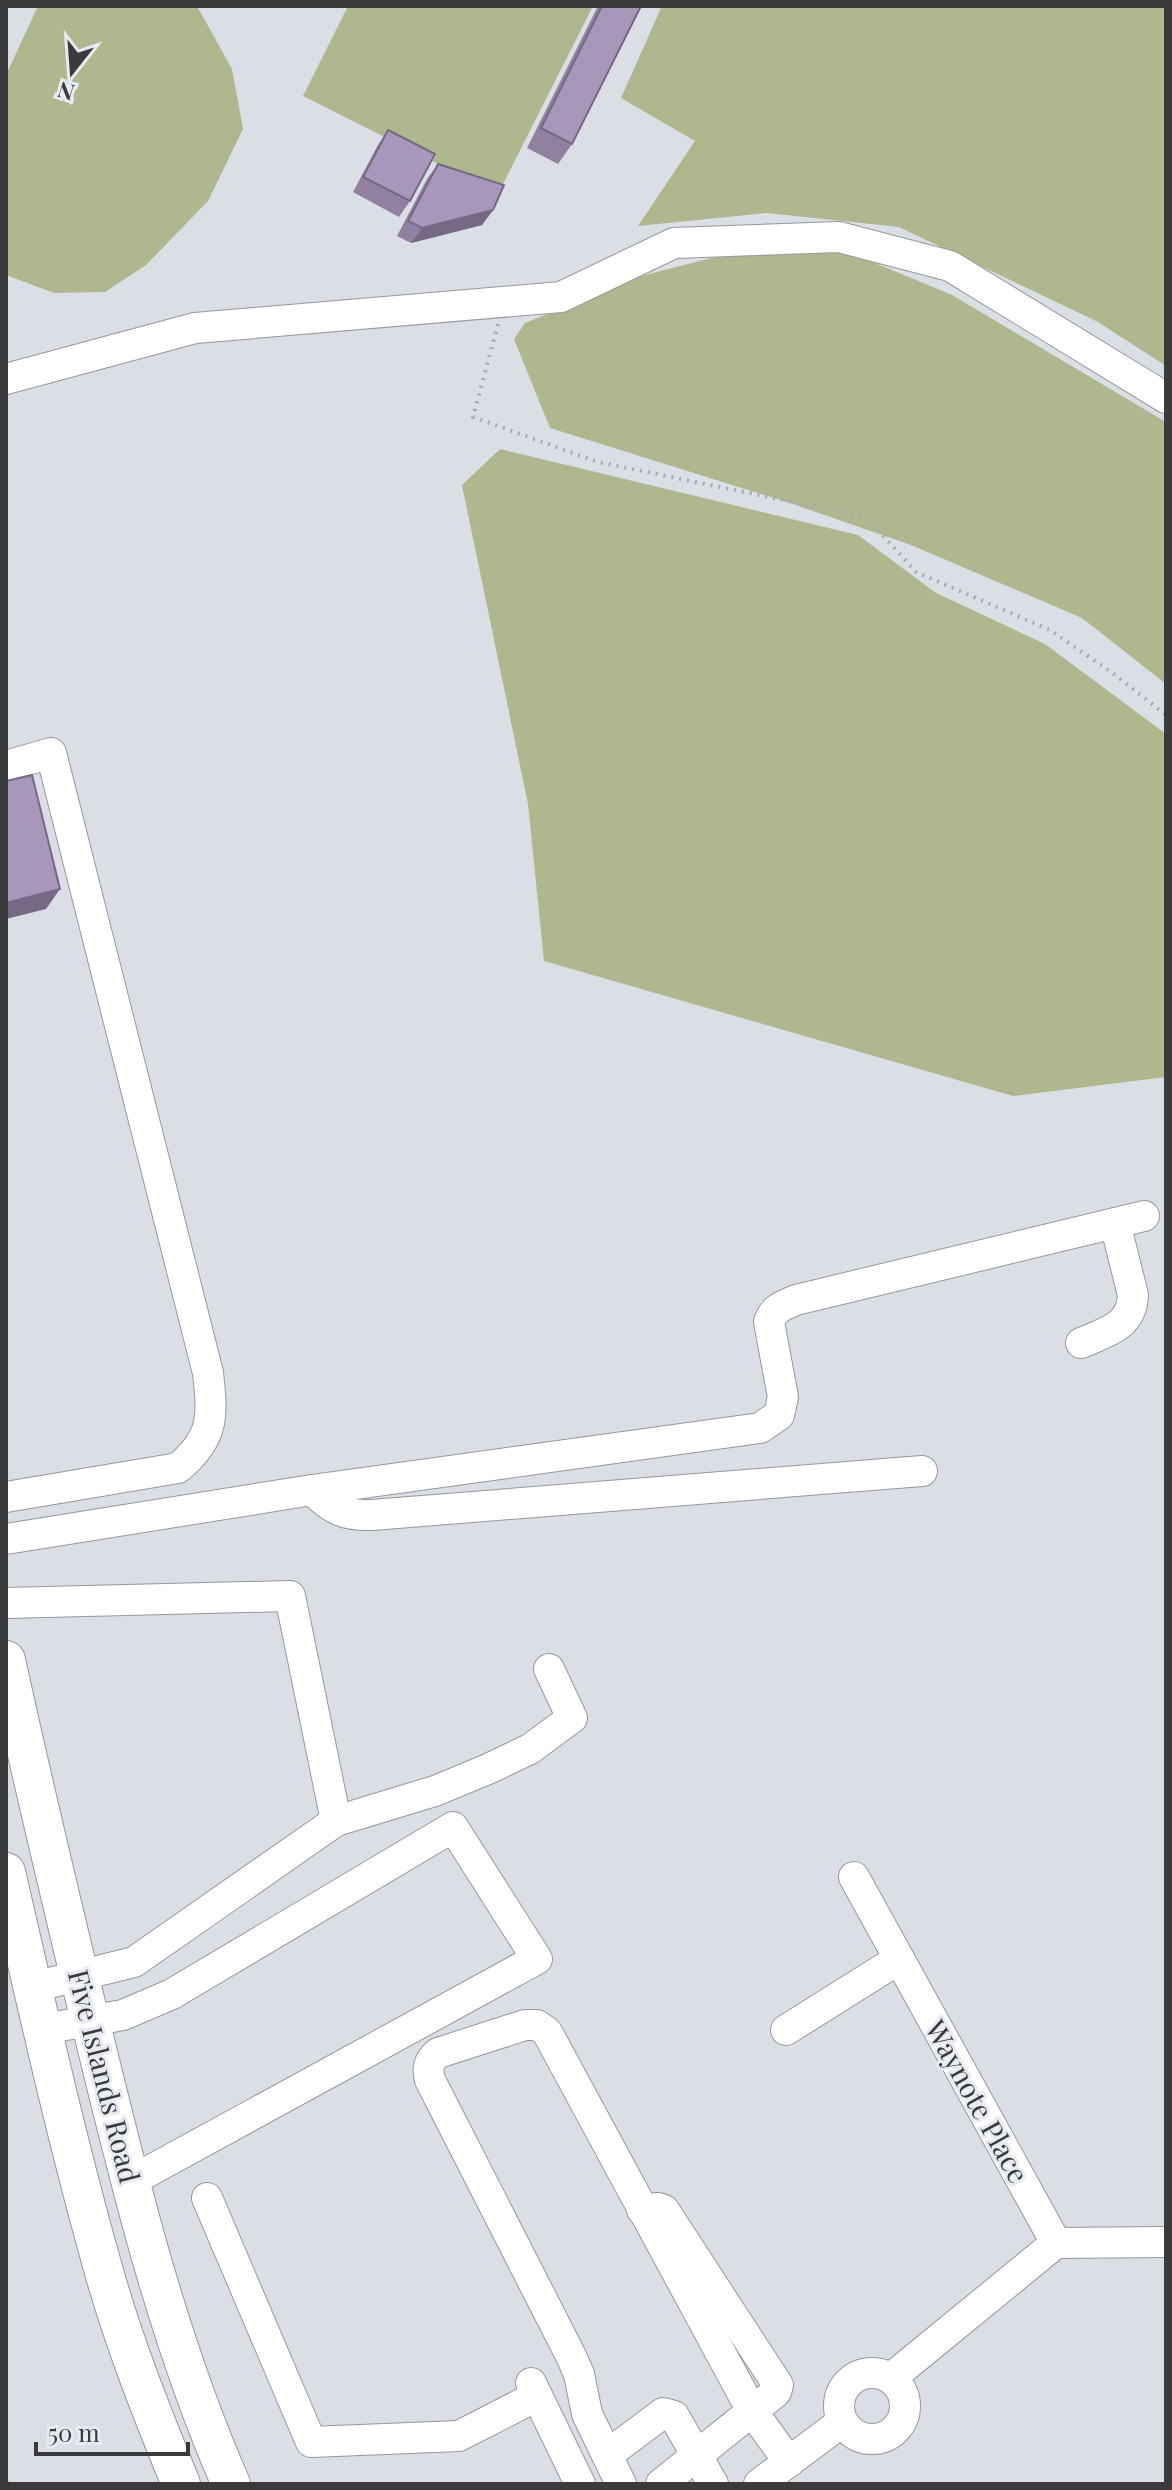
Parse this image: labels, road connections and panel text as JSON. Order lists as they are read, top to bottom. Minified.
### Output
{"streets":{"main road":["Five Islands Road"],"street":["Waynote Place"]},"scale_bar":"50 m","north":"bottom"}
